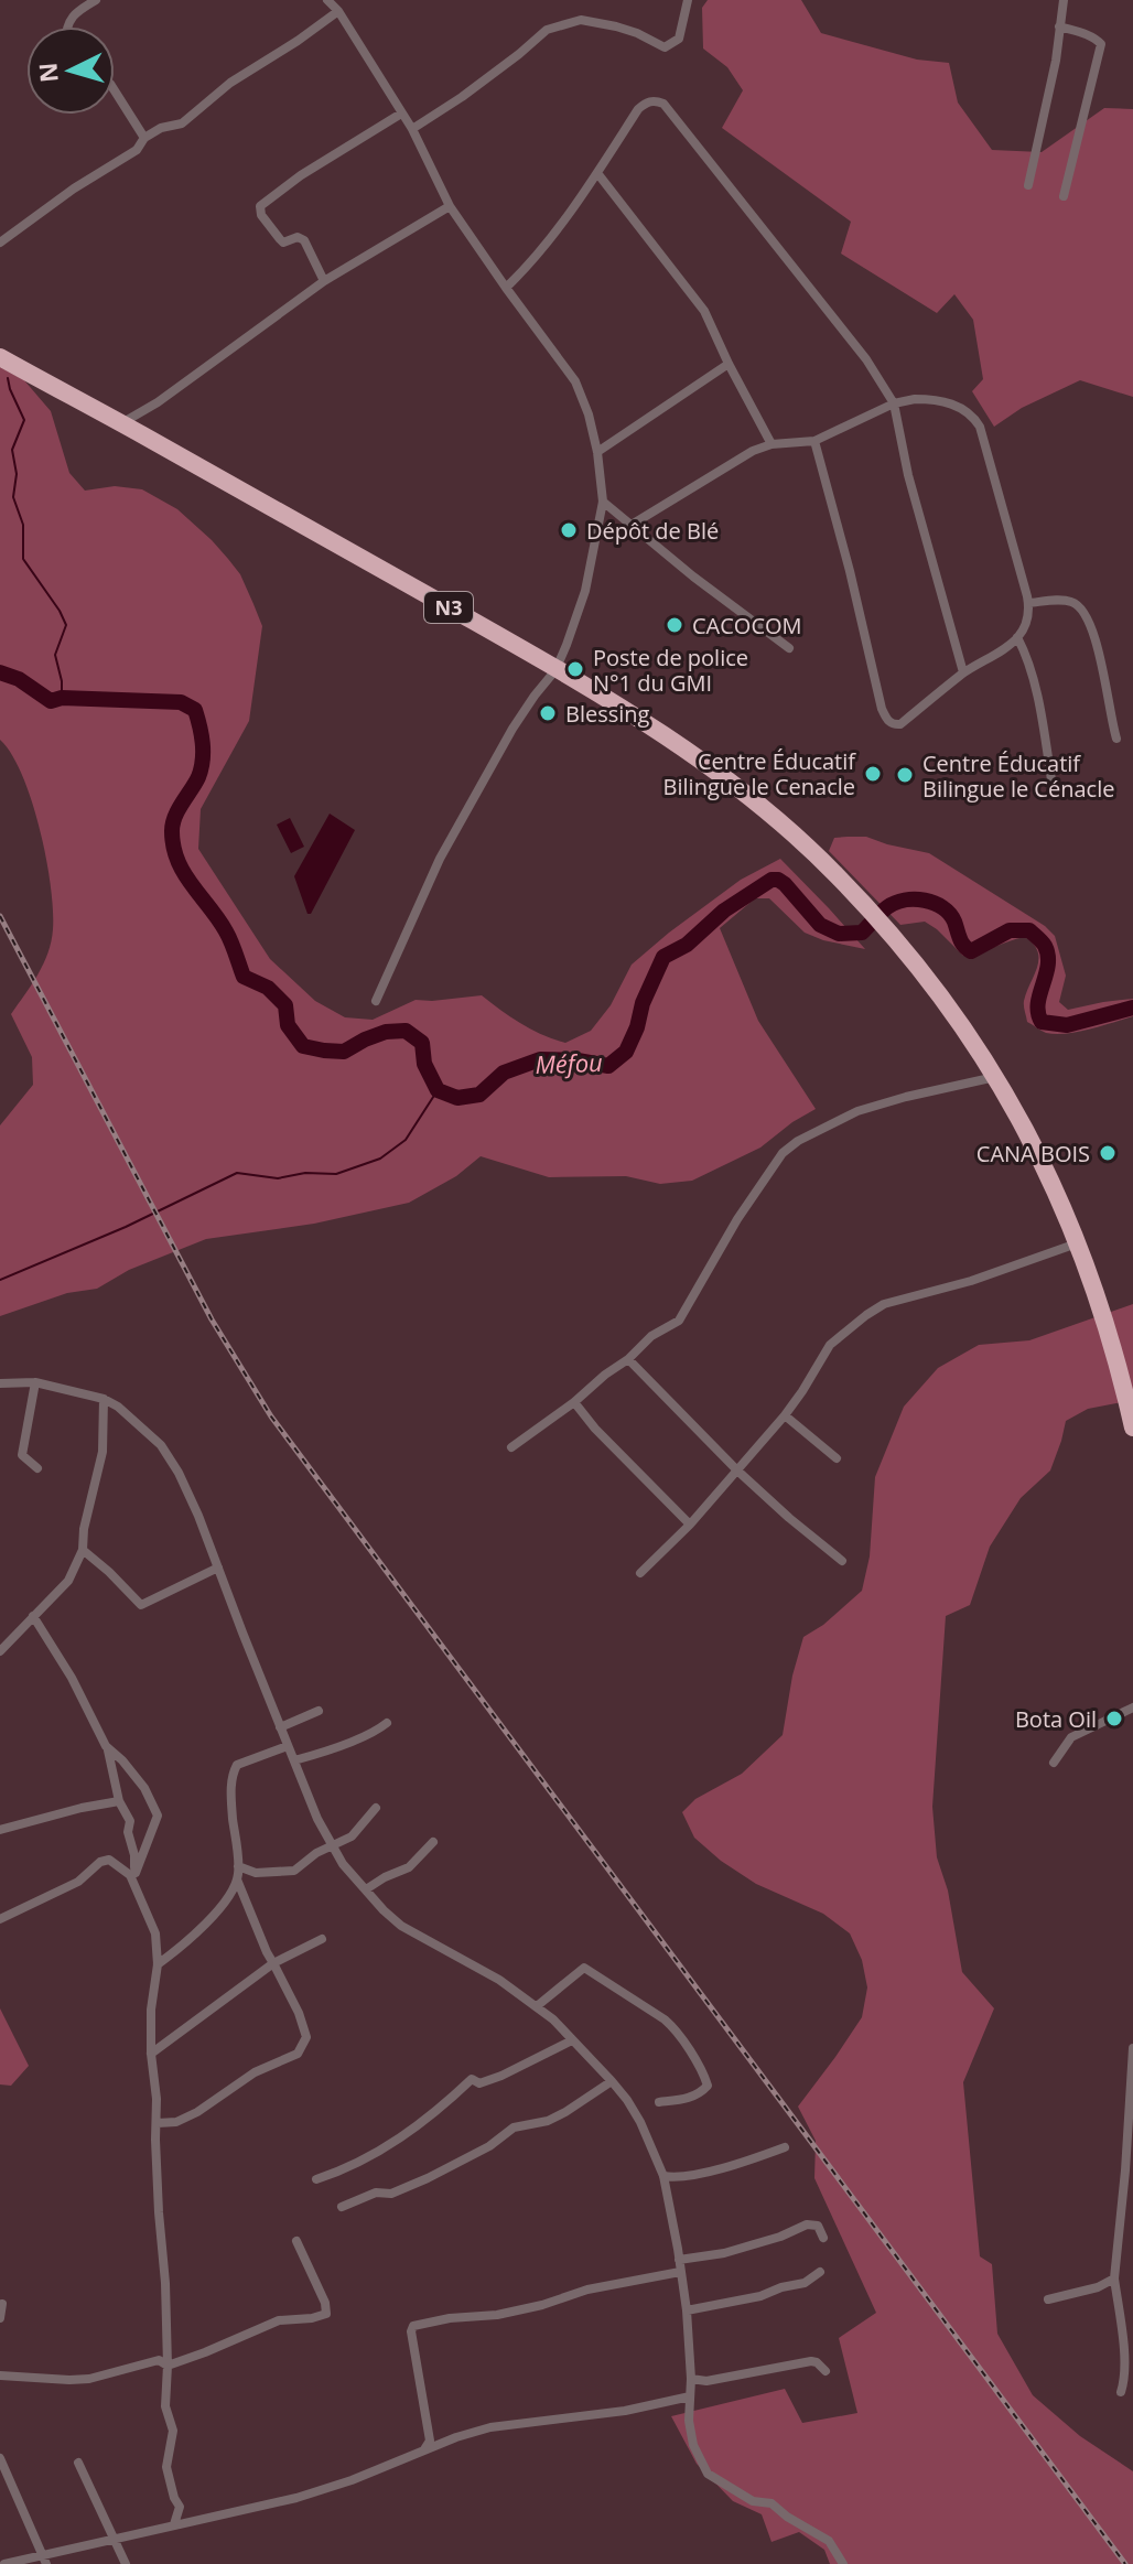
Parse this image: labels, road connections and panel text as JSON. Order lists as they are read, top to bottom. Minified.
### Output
{"streets":{"highway":["N3"]},"water":["Méfou"],"places":["Dépôt de Blé","CACOCOM","Poste de police N°1 du GMI","Blessing","Centre Éducatif Bilingue le Cenacle","Centre Éducatif Bilingue le Cénacle","CANA BOIS","Bota Oil"],"north":"left"}
